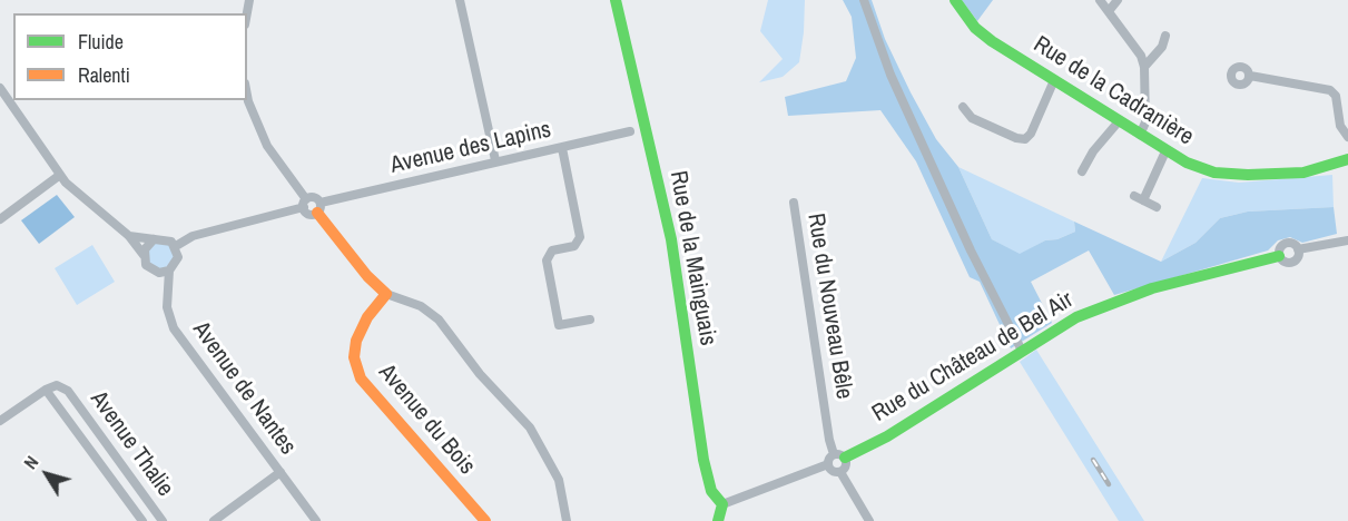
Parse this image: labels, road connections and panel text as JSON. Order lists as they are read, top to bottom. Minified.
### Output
{"streets":{"street":["Rue de la Cadranière","Avenue des Lapins","Rue de la Mainguais","Rue du Nouveau Bêle","Rue du Château de Bel Air","Avenue de Nantes","Avenue du Bois","Avenue Thalie"]},"crossings":[["Rue du Nouveau Bêle","Rue du Château de Bel Air"]],"legend":["Fluide","Ralenti"],"north":"top left"}
